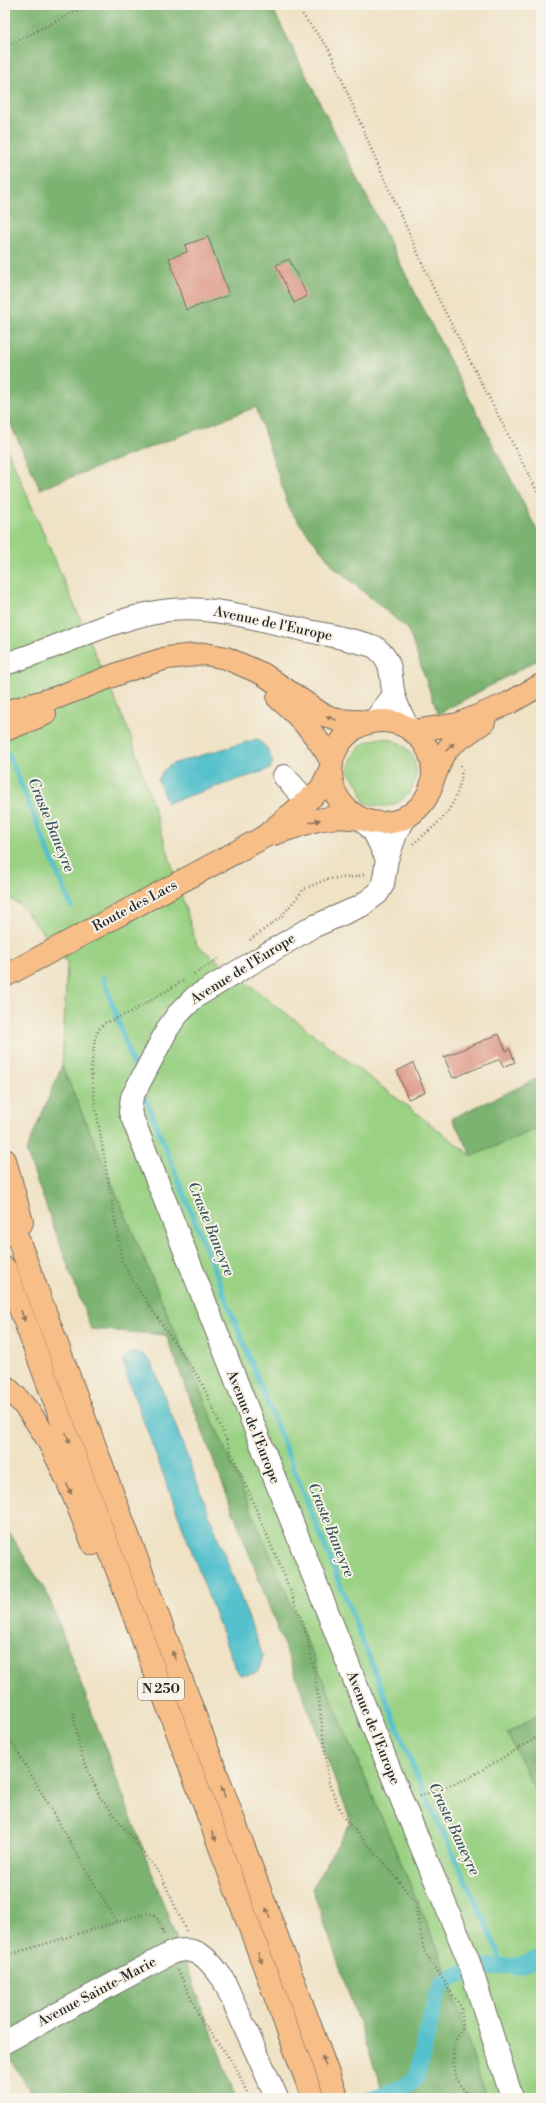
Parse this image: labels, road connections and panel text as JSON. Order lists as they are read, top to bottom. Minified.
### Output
{"streets":{"main road":["Route des Lacs","N 250"],"street":["Avenue de l'Europe","Avenue Sainte-Marie"]},"crossings":[["Avenue de l'Europe","Route des Lacs"]],"water":["Craste Baneyre"]}
